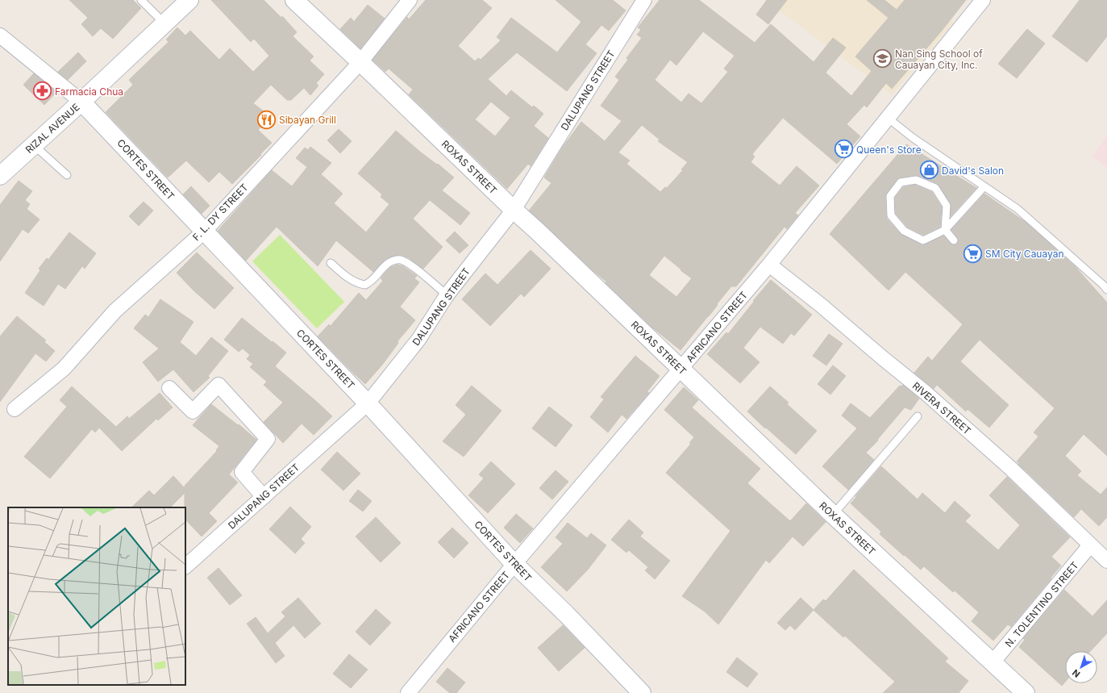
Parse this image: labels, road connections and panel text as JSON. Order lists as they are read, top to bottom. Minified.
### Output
{"streets":{"street":["DALUPANG STREET","RIZAL AVENUE","ROXAS STREET","CORTES STREET","F. L. DY STREET","AFRICANO STREET","RIVERA STREET","N. TOLENTINO STREET"]},"crossings":[["DALUPANG STREET","ROXAS STREET"],["DALUPANG STREET","CORTES STREET"],["RIZAL AVENUE","CORTES STREET"],["ROXAS STREET","F. L. DY STREET"],["ROXAS STREET","AFRICANO STREET"],["ROXAS STREET","N. TOLENTINO STREET"],["CORTES STREET","F. L. DY STREET"],["CORTES STREET","AFRICANO STREET"],["AFRICANO STREET","RIVERA STREET"],["RIVERA STREET","N. TOLENTINO STREET"]],"places":{"school or university":["Nan Sing School of Cauayan City, Inc."],"pharmacy":["Farmacia Chua"],"restaurant":["Sibayan Grill"],"supermarket":["Queen's Store","SM City Cauayan"],"shop":["David's Salon"]},"north":"bottom left"}
